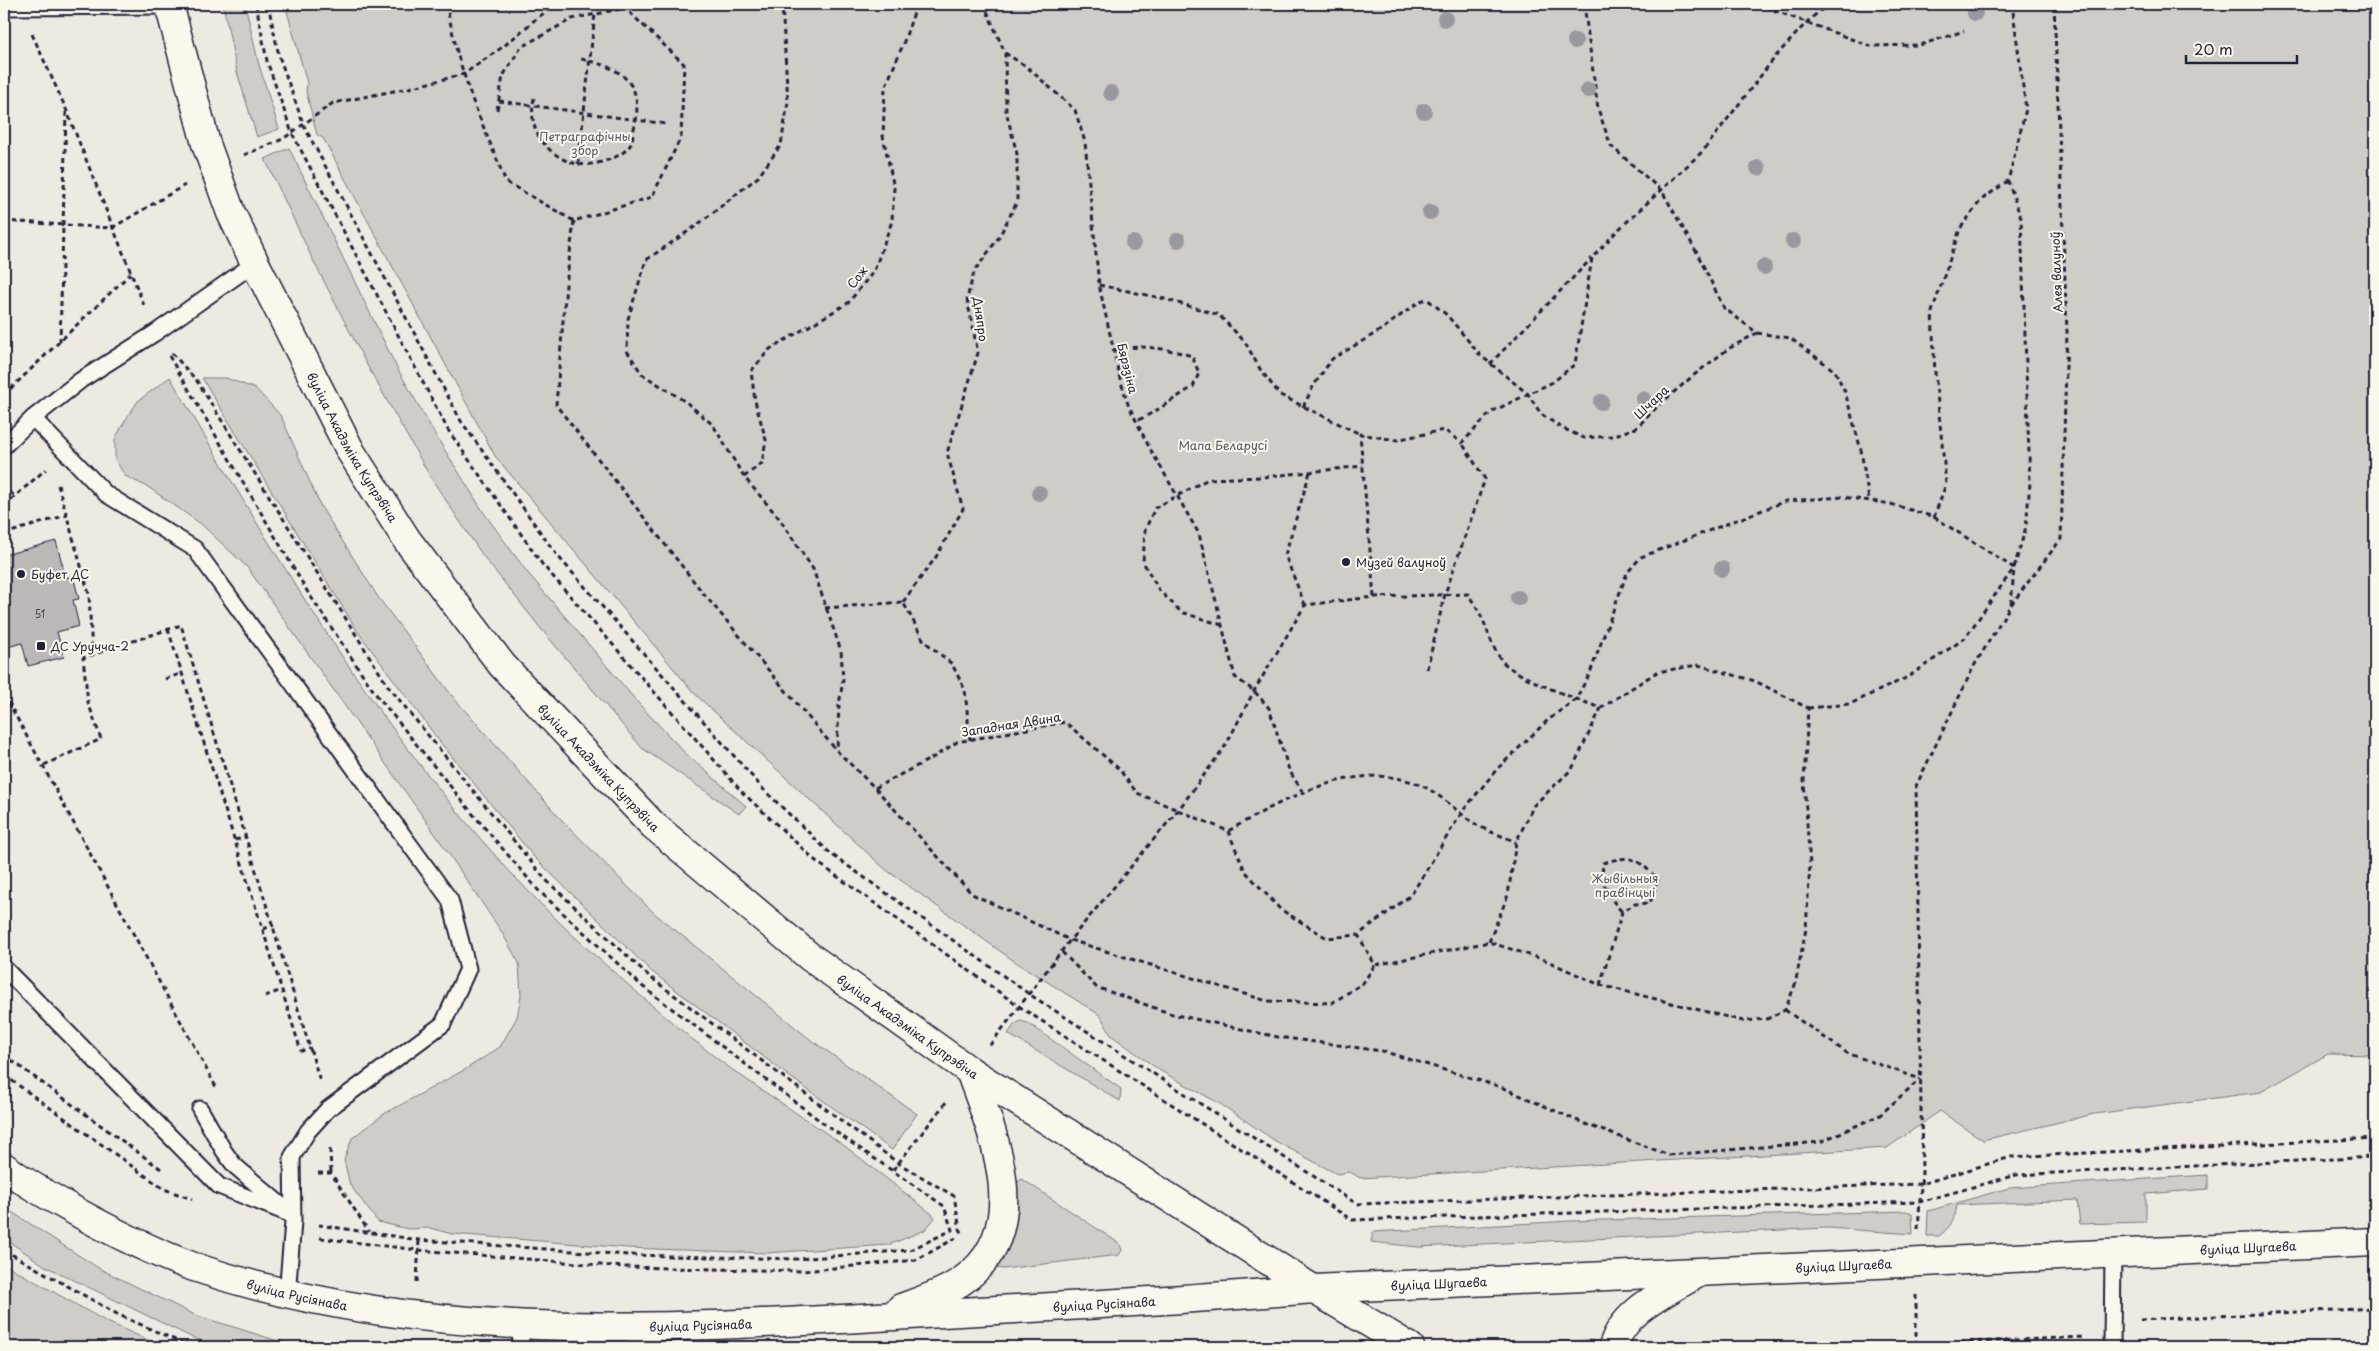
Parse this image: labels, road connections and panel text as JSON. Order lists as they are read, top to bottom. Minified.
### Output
{"streets":{"main road":["вуліца Акадэміка Купрэвіча","вуліца Шугаева","вуліца Русіянава"],"path":["Алея валуноў","Сож","Дняпро","Бярэзіна","Шчара","Западная Двина"]},"crossings":[["Дняпро","Бярэзіна"],["вуліца Акадэміка Купрэвіча","вуліца Шугаева"],["вуліца Акадэміка Купрэвіча","вуліца Русіянава"],["вуліца Шугаева","вуліца Русіянава"]],"parks":["Петраграфічны збор","Мапа Беларусі","Жывільныя правінцыі"],"places":{"other":["Музей валуноў","Буфет ДС"],"transit":["ДС Уручча-2"]},"house_numbers":["51"],"scale_bar":"20 m"}
